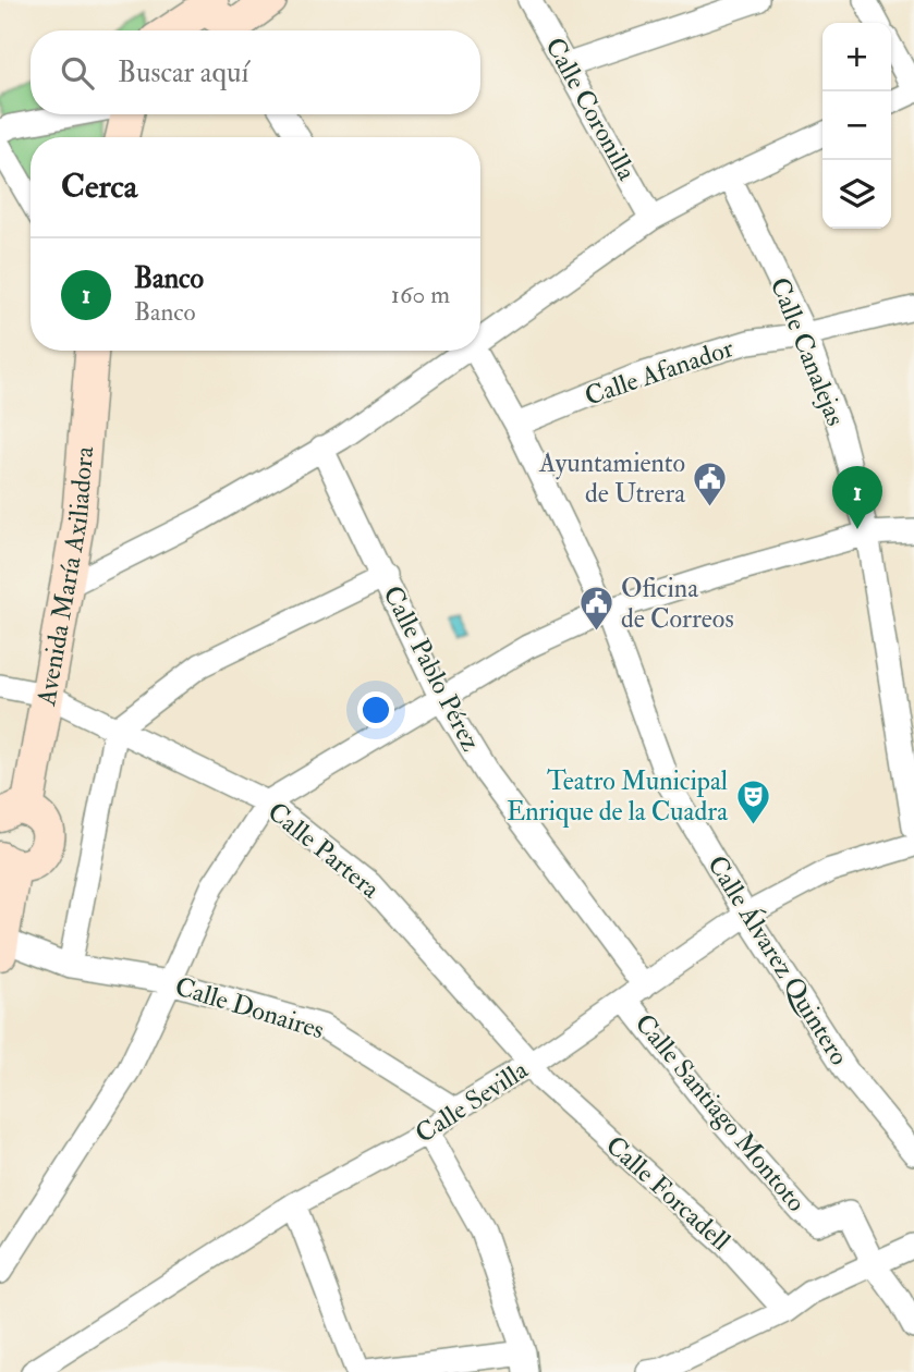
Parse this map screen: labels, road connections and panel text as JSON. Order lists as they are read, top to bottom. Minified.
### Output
{"streets":{"street":["Calle Coronilla","Calle Canalejas","Calle Afanador","Avenida María Axiliadora","Calle Pablo Pérez","Calle Partera","Calle Álvarez Quintero","Calle Donaires","Calle Sevilla","Calle Santiago Montoto","Calle Forcadell"]},"crossings":[["Calle Canalejas","Calle Afanador"],["Calle Afanador","Calle Álvarez Quintero"],["Avenida María Axiliadora","Calle Partera"],["Calle Pablo Pérez","Calle Sevilla"],["Calle Partera","Calle Sevilla"],["Calle Partera","Calle Forcadell"],["Calle Álvarez Quintero","Calle Sevilla"],["Calle Donaires","Calle Sevilla"],["Calle Sevilla","Calle Santiago Montoto"],["Calle Sevilla","Calle Forcadell"]],"places":{"public building":["Ayuntamiento de Utrera","Oficina de Correos"],"theatre":["Teatro Municipal Enrique de la Cuadra"]},"page":{"map_buttons":["+","−"],"search":"Buscar aquí","heading":"Cerca","list":[{"mark":"1","name":"Banco","note":"Banco","value":"160 m"}],"pins":"1"}}
